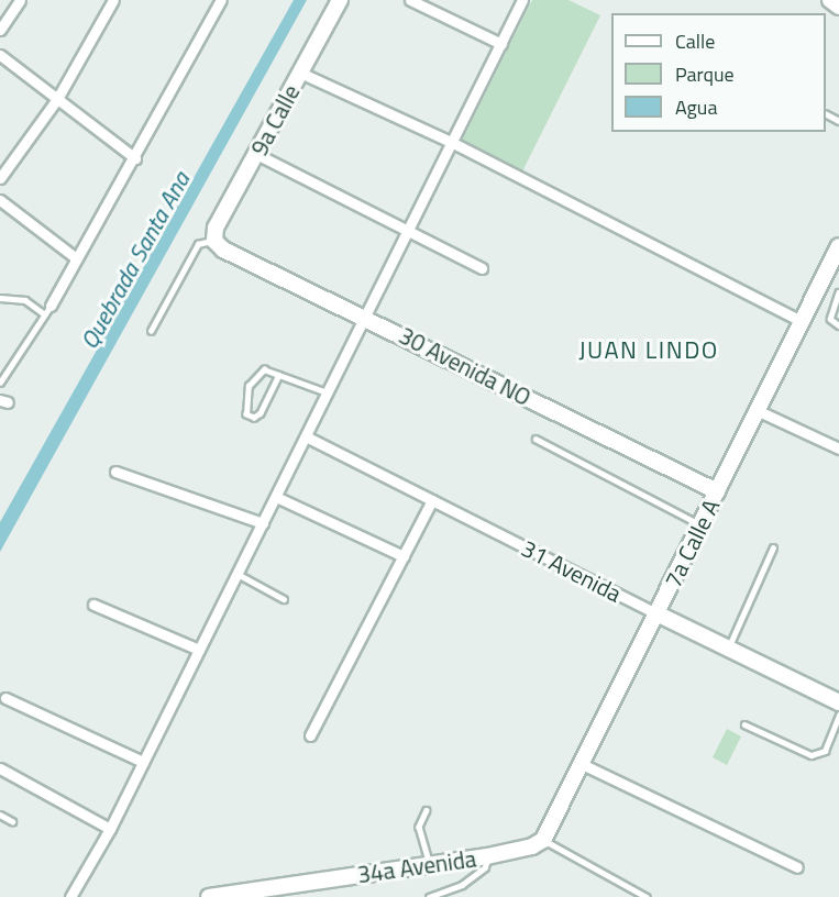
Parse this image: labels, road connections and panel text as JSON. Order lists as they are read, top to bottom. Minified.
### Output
{"streets":{"street":["9a Calle","30 Avenida NO","7a Calle A","31 Avenida","34a Avenida"]},"crossings":[["9a Calle","30 Avenida NO"],["30 Avenida NO","7a Calle A"],["7a Calle A","31 Avenida"],["7a Calle A","34a Avenida"]],"districts":["JUAN LINDO"],"water":["Quebrada Santa Ana"],"legend":["Calle","Parque","Agua"]}
